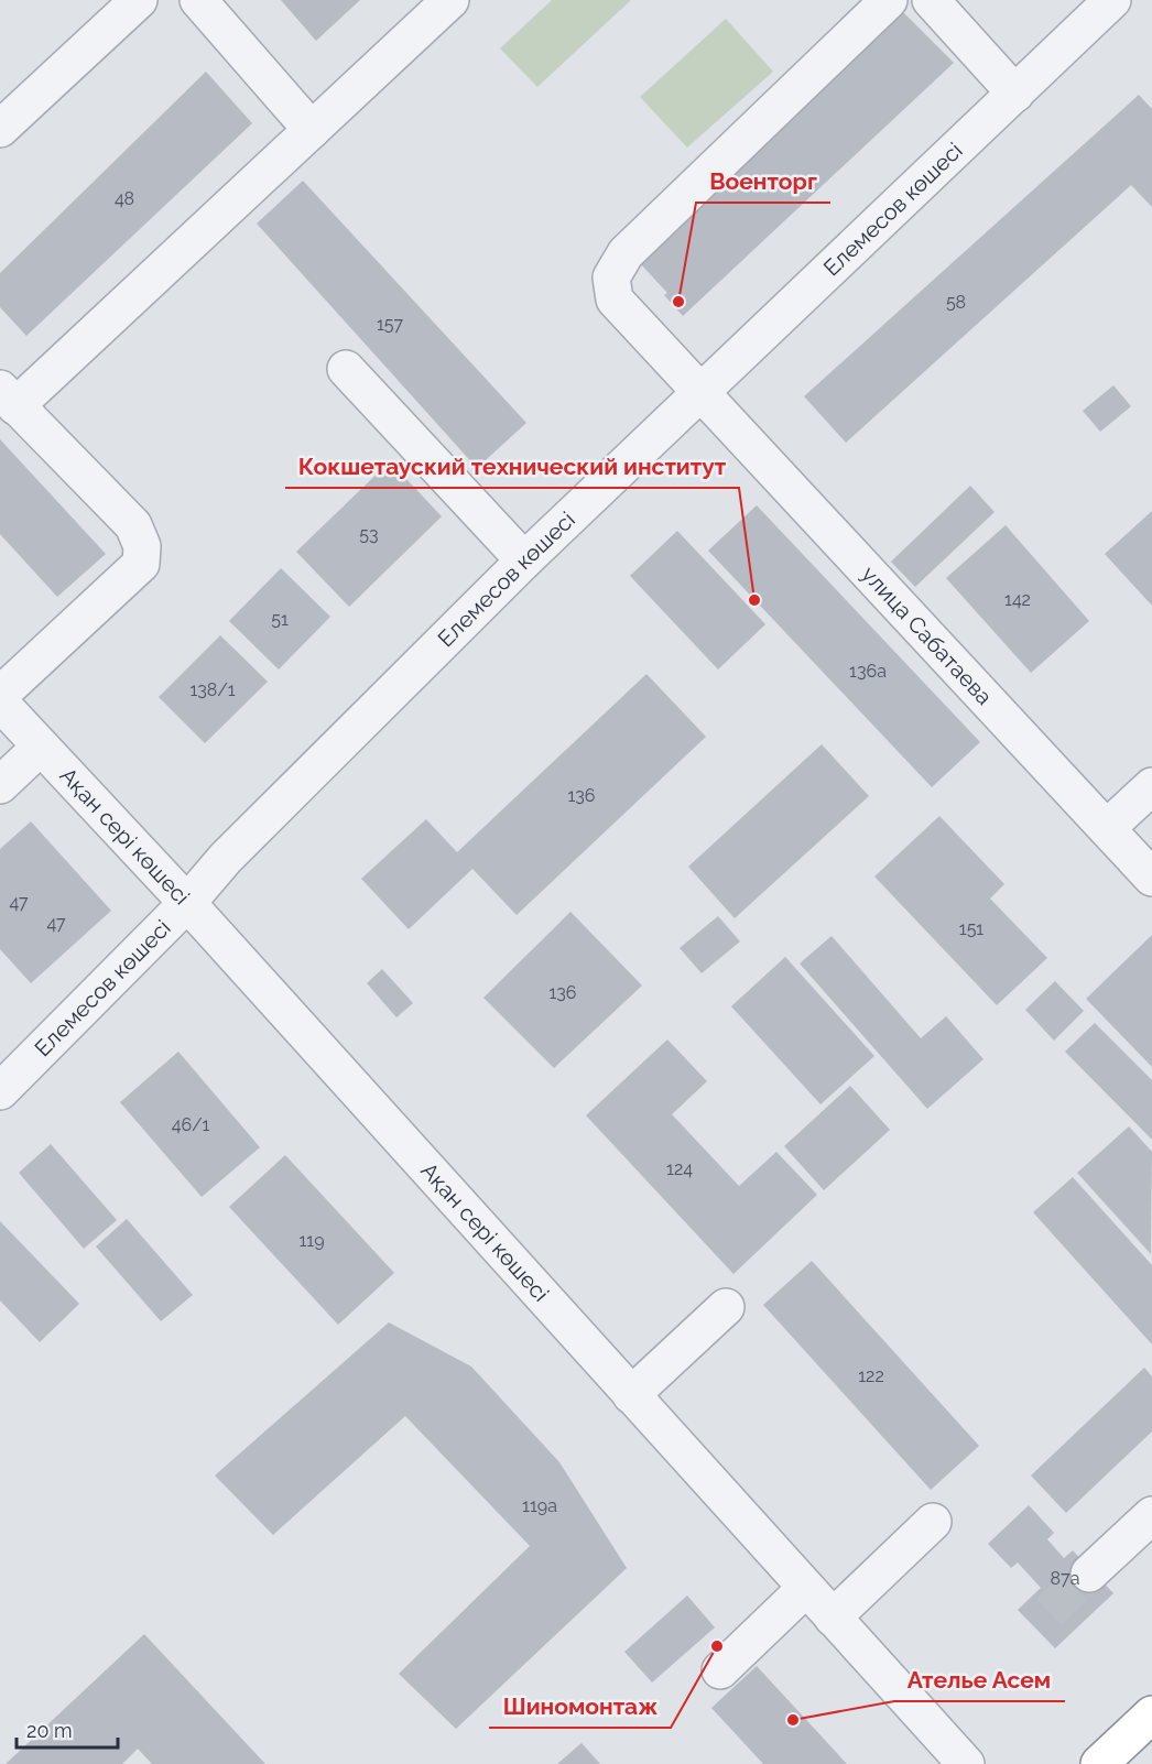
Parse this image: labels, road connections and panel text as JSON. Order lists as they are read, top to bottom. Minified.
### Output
{"streets":{"street":["Елемесов көшесі","улица Сабатаева","Ақан сері көшесі"]},"crossings":[["Елемесов көшесі","улица Сабатаева"],["Елемесов көшесі","Ақан сері көшесі"]],"places":["Военторг","Кокшетауский технический институт","Шиномонтаж","Ателье Асем"],"house_numbers":["48","58","157","53","142","51","136а","138/1","136","47","47","151","136","46/1","124","119","122","119а","87а"],"scale_bar":"20 m"}
